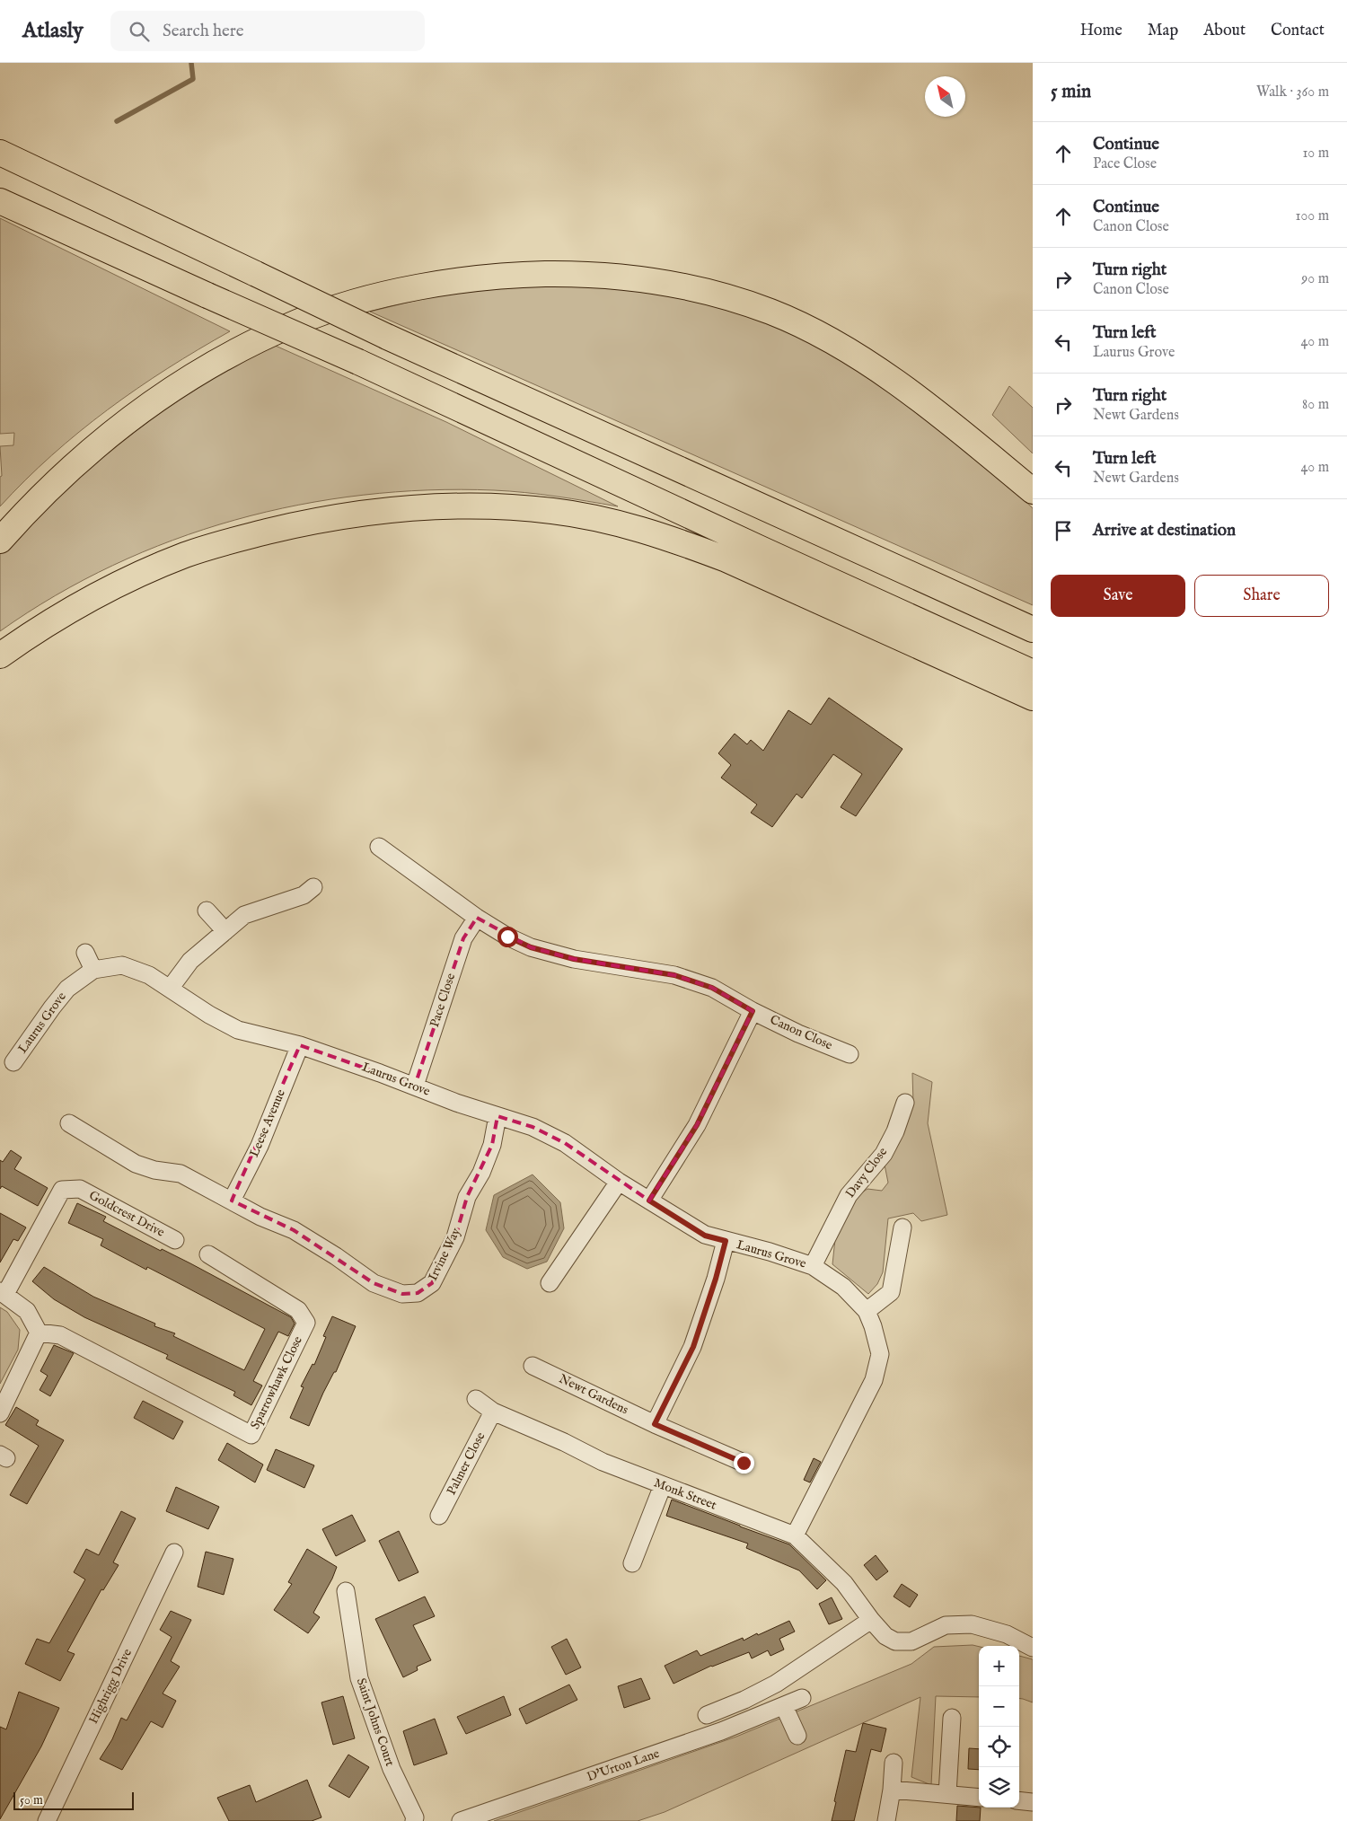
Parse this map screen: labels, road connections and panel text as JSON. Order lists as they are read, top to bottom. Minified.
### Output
{"streets":{"street":["Pace Close","Laurus Grove","Canon Close","Leese Avenue","Davy Close","Goldcrest Drive","Irvine Way","Sparrowhawk Close","Newt Gardens","Palmer Close","Monk Street","Highrigg Drive","Saint Johns Court","D'Urton Lane"]},"crossings":[["Pace Close","Laurus Grove"],["Pace Close","Canon Close"],["Laurus Grove","Leese Avenue"],["Laurus Grove","Davy Close"],["Laurus Grove","Irvine Way"],["Laurus Grove","Monk Street"],["Leese Avenue","Irvine Way"],["Goldcrest Drive","Sparrowhawk Close"],["Palmer Close","Monk Street"]],"scale_bar":"50 m","north":"top left","page":{"header":"Atlasly","search":"Search here","nav":["Home","Map","About","Contact"],"heading":["5 min","Walk · 360 m"],"list":[["Continue","Pace Close","10 m"],["Continue","Canon Close","100 m"],["Turn right","Canon Close","90 m"],["Turn left","Laurus Grove","40 m"],["Turn right","Newt Gardens","80 m"],["Turn left","Newt Gardens","40 m"],"Arrive at destination"],"buttons":["Save","Share"],"map_buttons":["+","−"],"scale":"50 m"}}
